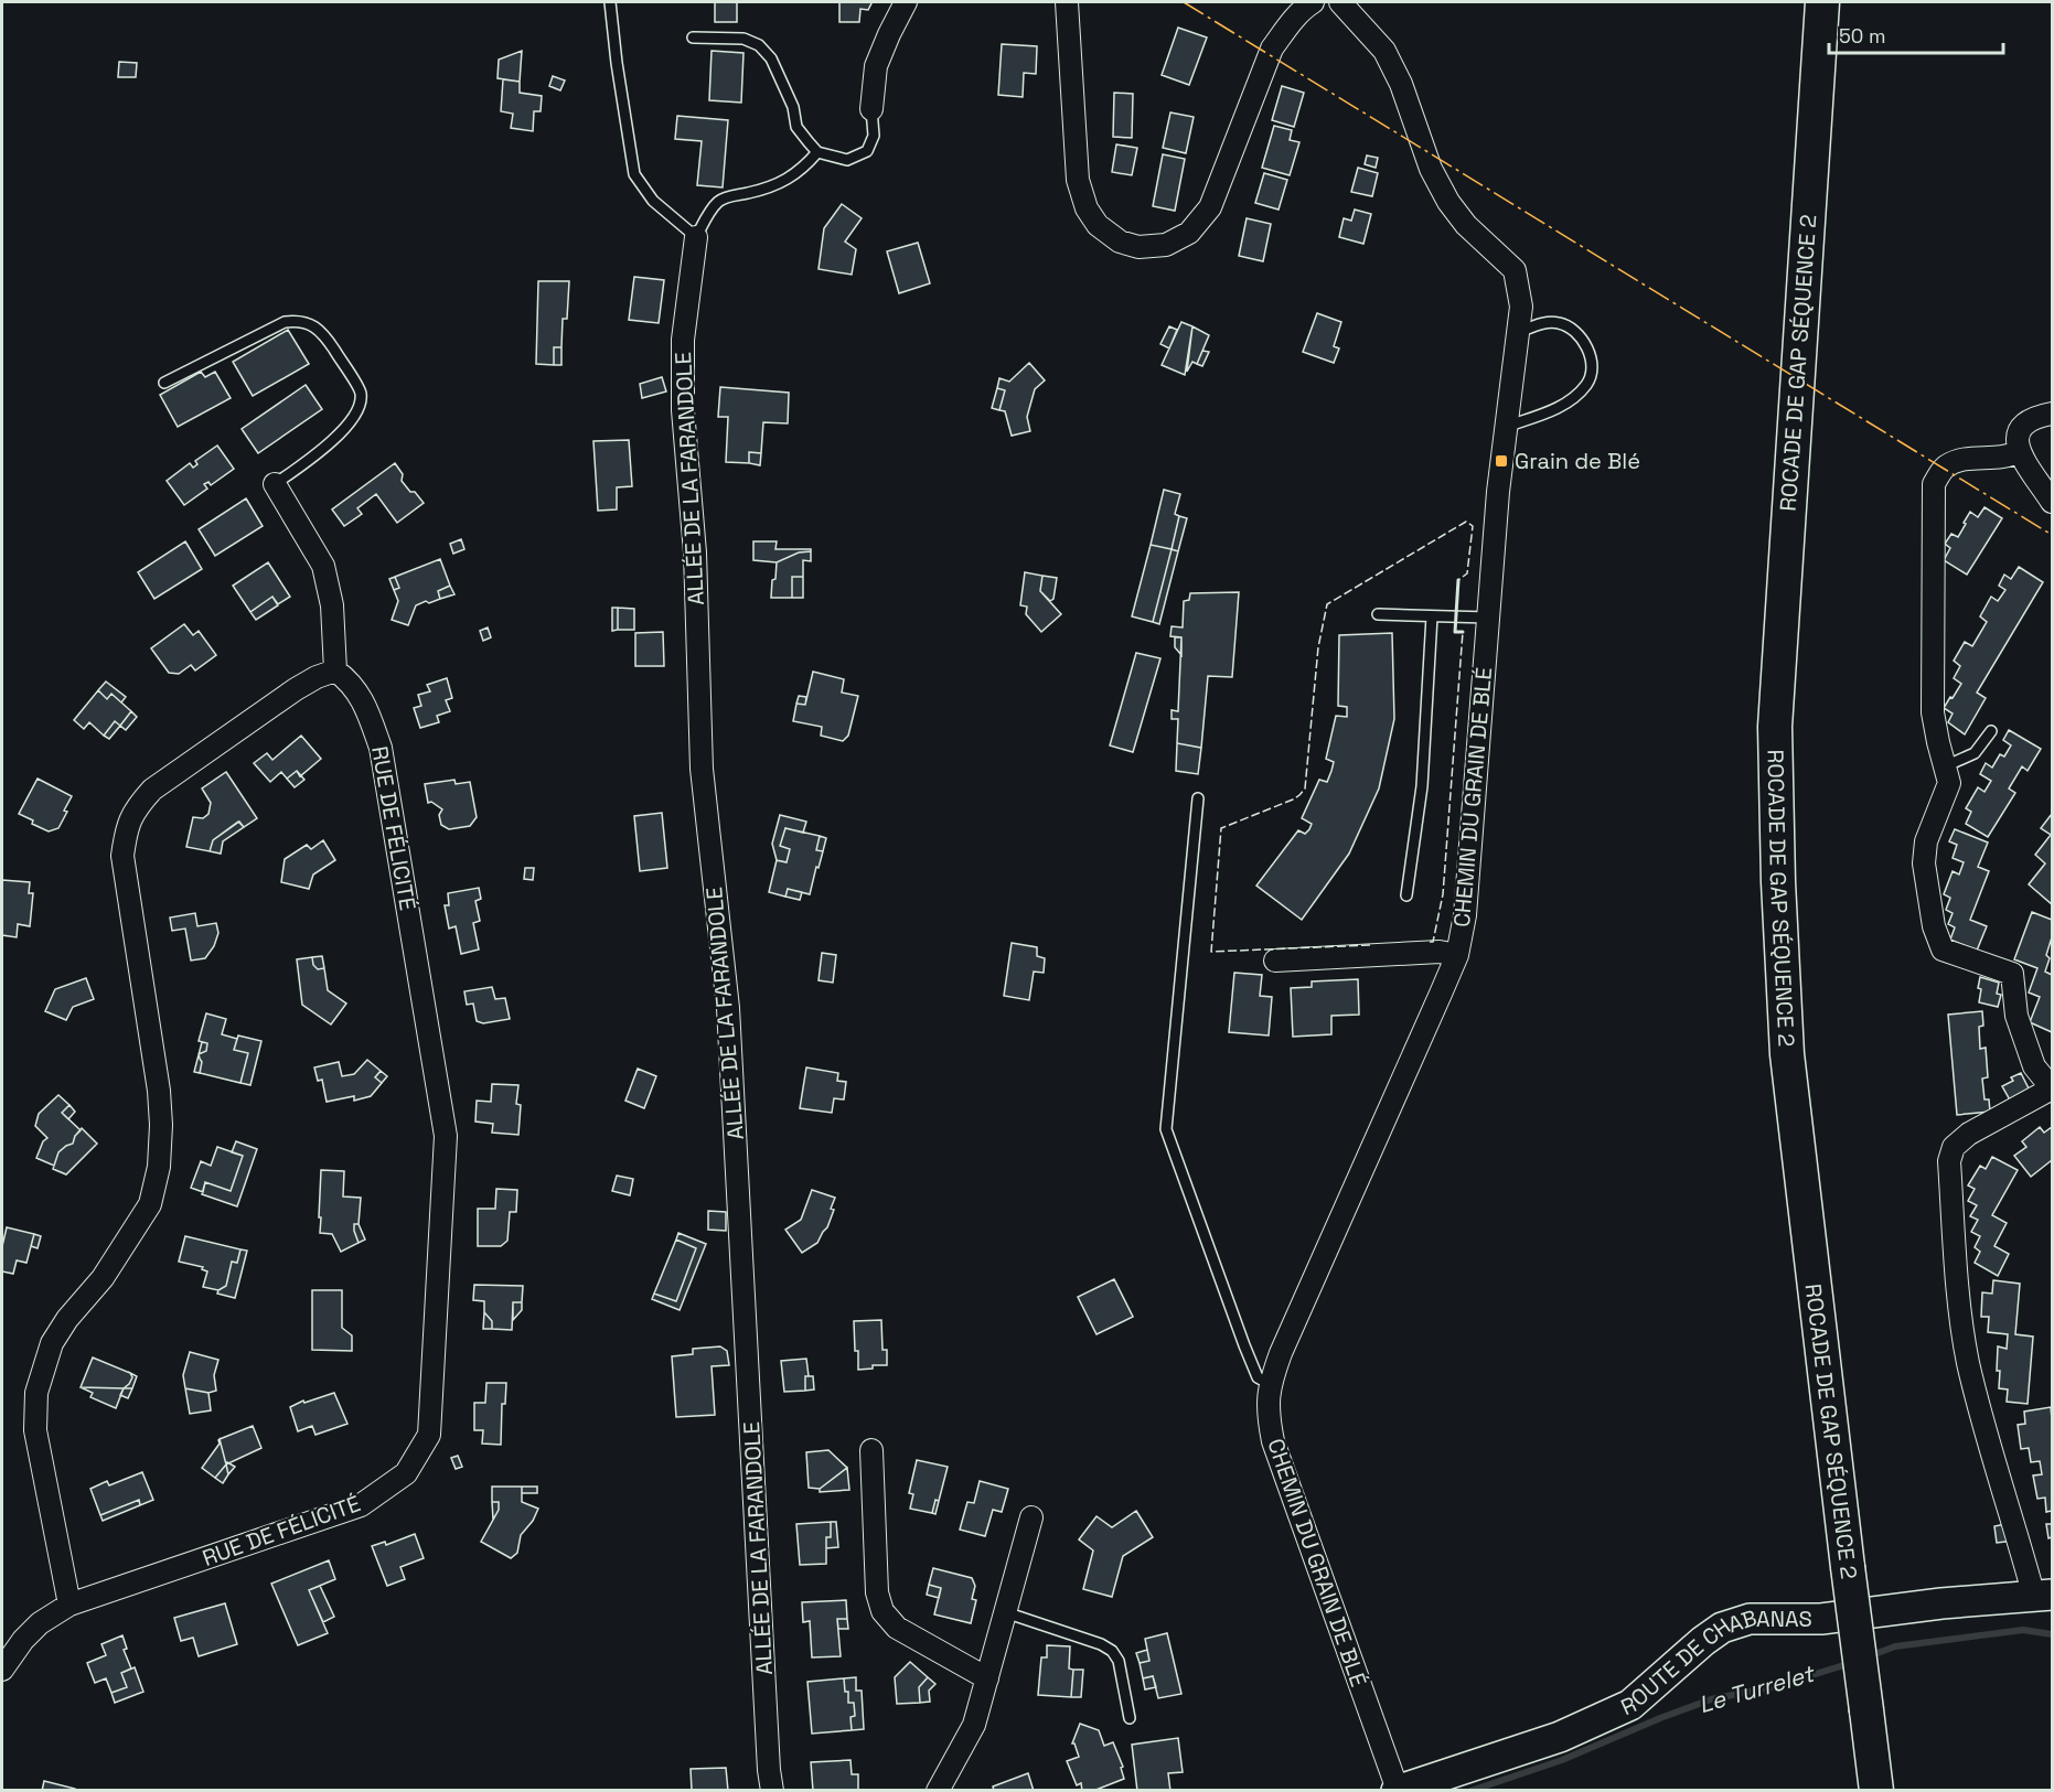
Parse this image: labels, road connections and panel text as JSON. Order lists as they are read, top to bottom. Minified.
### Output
{"streets":{"main road":["ROCADE DE GAP SÉQUENCE 2"],"street":["ALLÉE DE LA FARANDOLE","CHEMIN DU GRAIN DE BLÉ","RUE DE FÉLICITÉ","ROUTE DE CHABANAS"]},"crossings":[["CHEMIN DU GRAIN DE BLÉ","ROUTE DE CHABANAS"]],"water":["Le Turrelet"],"places":{"transit":["Grain de Blé"]},"scale_bar":"50 m"}
